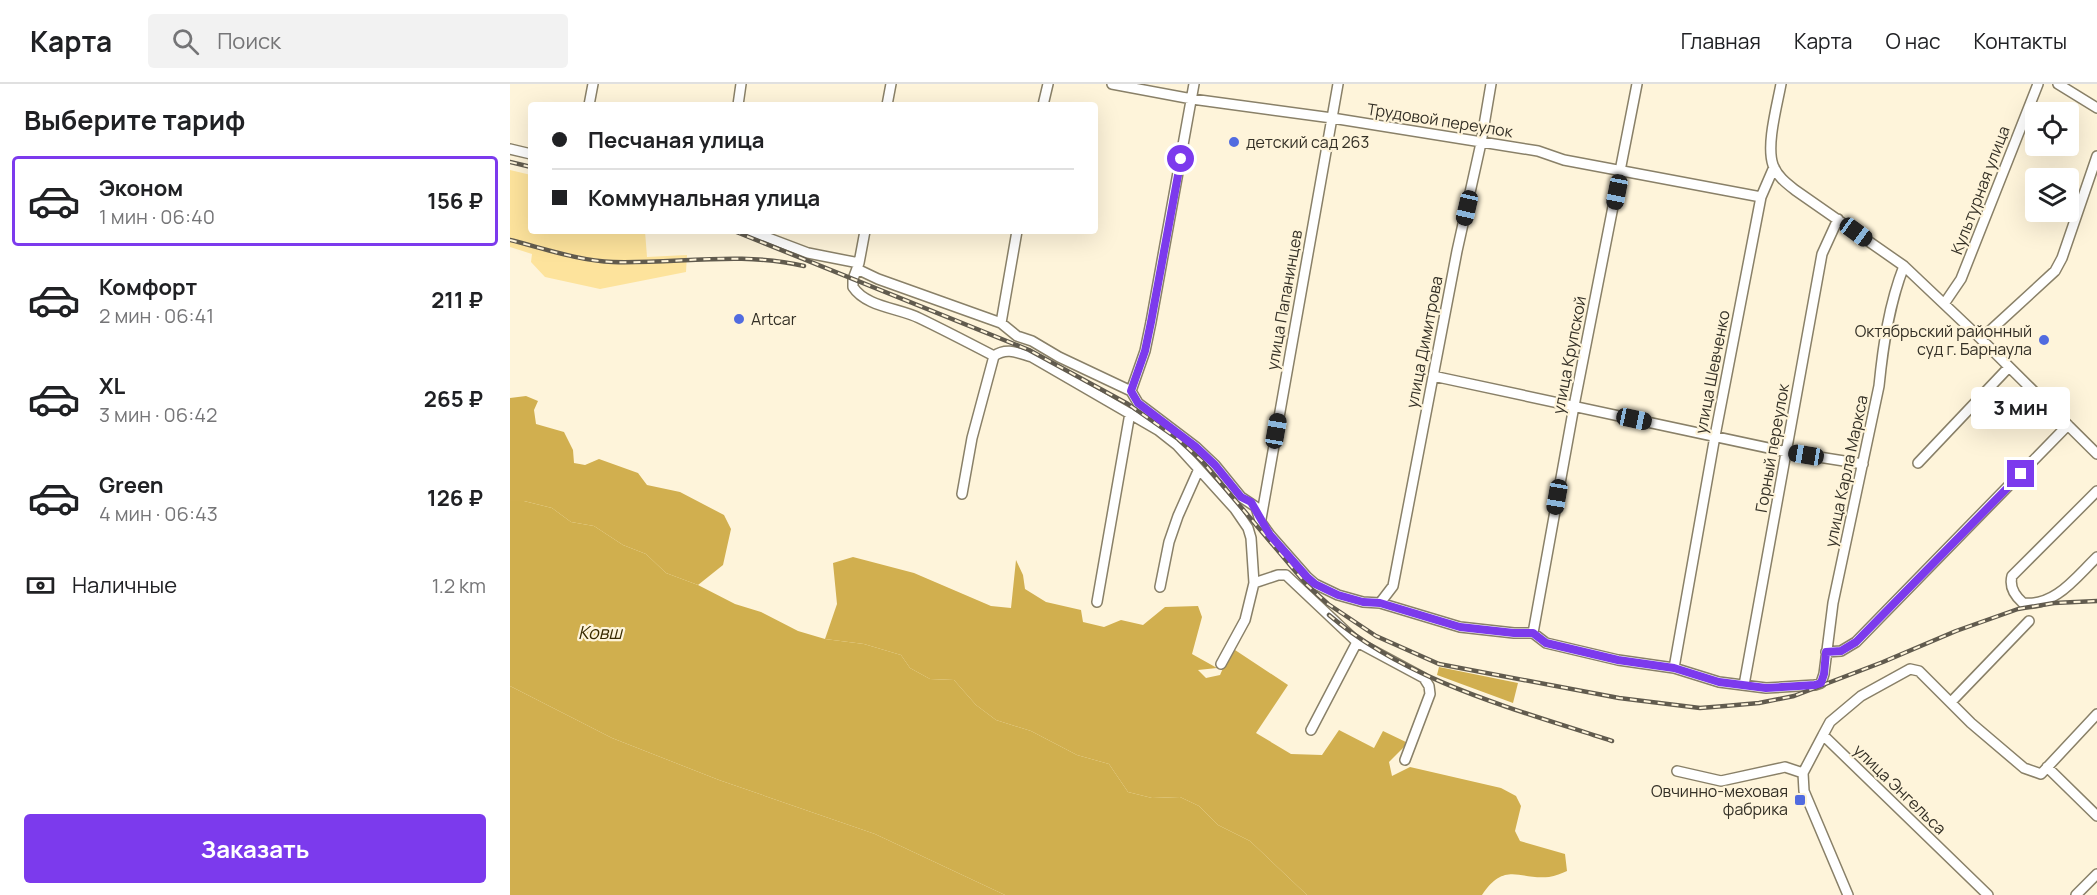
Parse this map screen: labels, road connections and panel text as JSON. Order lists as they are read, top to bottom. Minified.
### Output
{"streets":{"street":["Трудовой переулок","Культурная улица","улица Папанинцев","улица Димитрова","улица Крупской","улица Шевченко","Горный переулок","улица Карла Маркса","улица Энгельса"]},"crossings":[["Трудовой переулок","улица Папанинцев"],["Трудовой переулок","улица Димитрова"],["Трудовой переулок","улица Крупской"],["Трудовой переулок","улица Шевченко"],["Горный переулок","улица Карла Маркса"]],"water":["Ковш"],"places":{"other":["детский сад 263","Artcar","Октябрьский районный суд г. Барнаула"],"transit":["Овчинно-меховая фабрика"]},"page":{"header":"Карта","search":"Поиск","nav":["Главная","Карта","О нас","Контакты"],"heading":"Выберите тариф","banner":["Песчаная улица","Коммунальная улица"],"list":[{"name":"Эконом","note":"1 мин · 06:40","value":"156 ₽"},{"name":"Комфорт","note":"2 мин · 06:41","value":"211 ₽"},{"name":"XL","note":"3 мин · 06:42","value":"265 ₽"},{"name":"Green","note":"4 мин · 06:43","value":"126 ₽"}],"bubble":"3 мин","pay":["Наличные","1.2 km"],"buttons":"Заказать"}}
